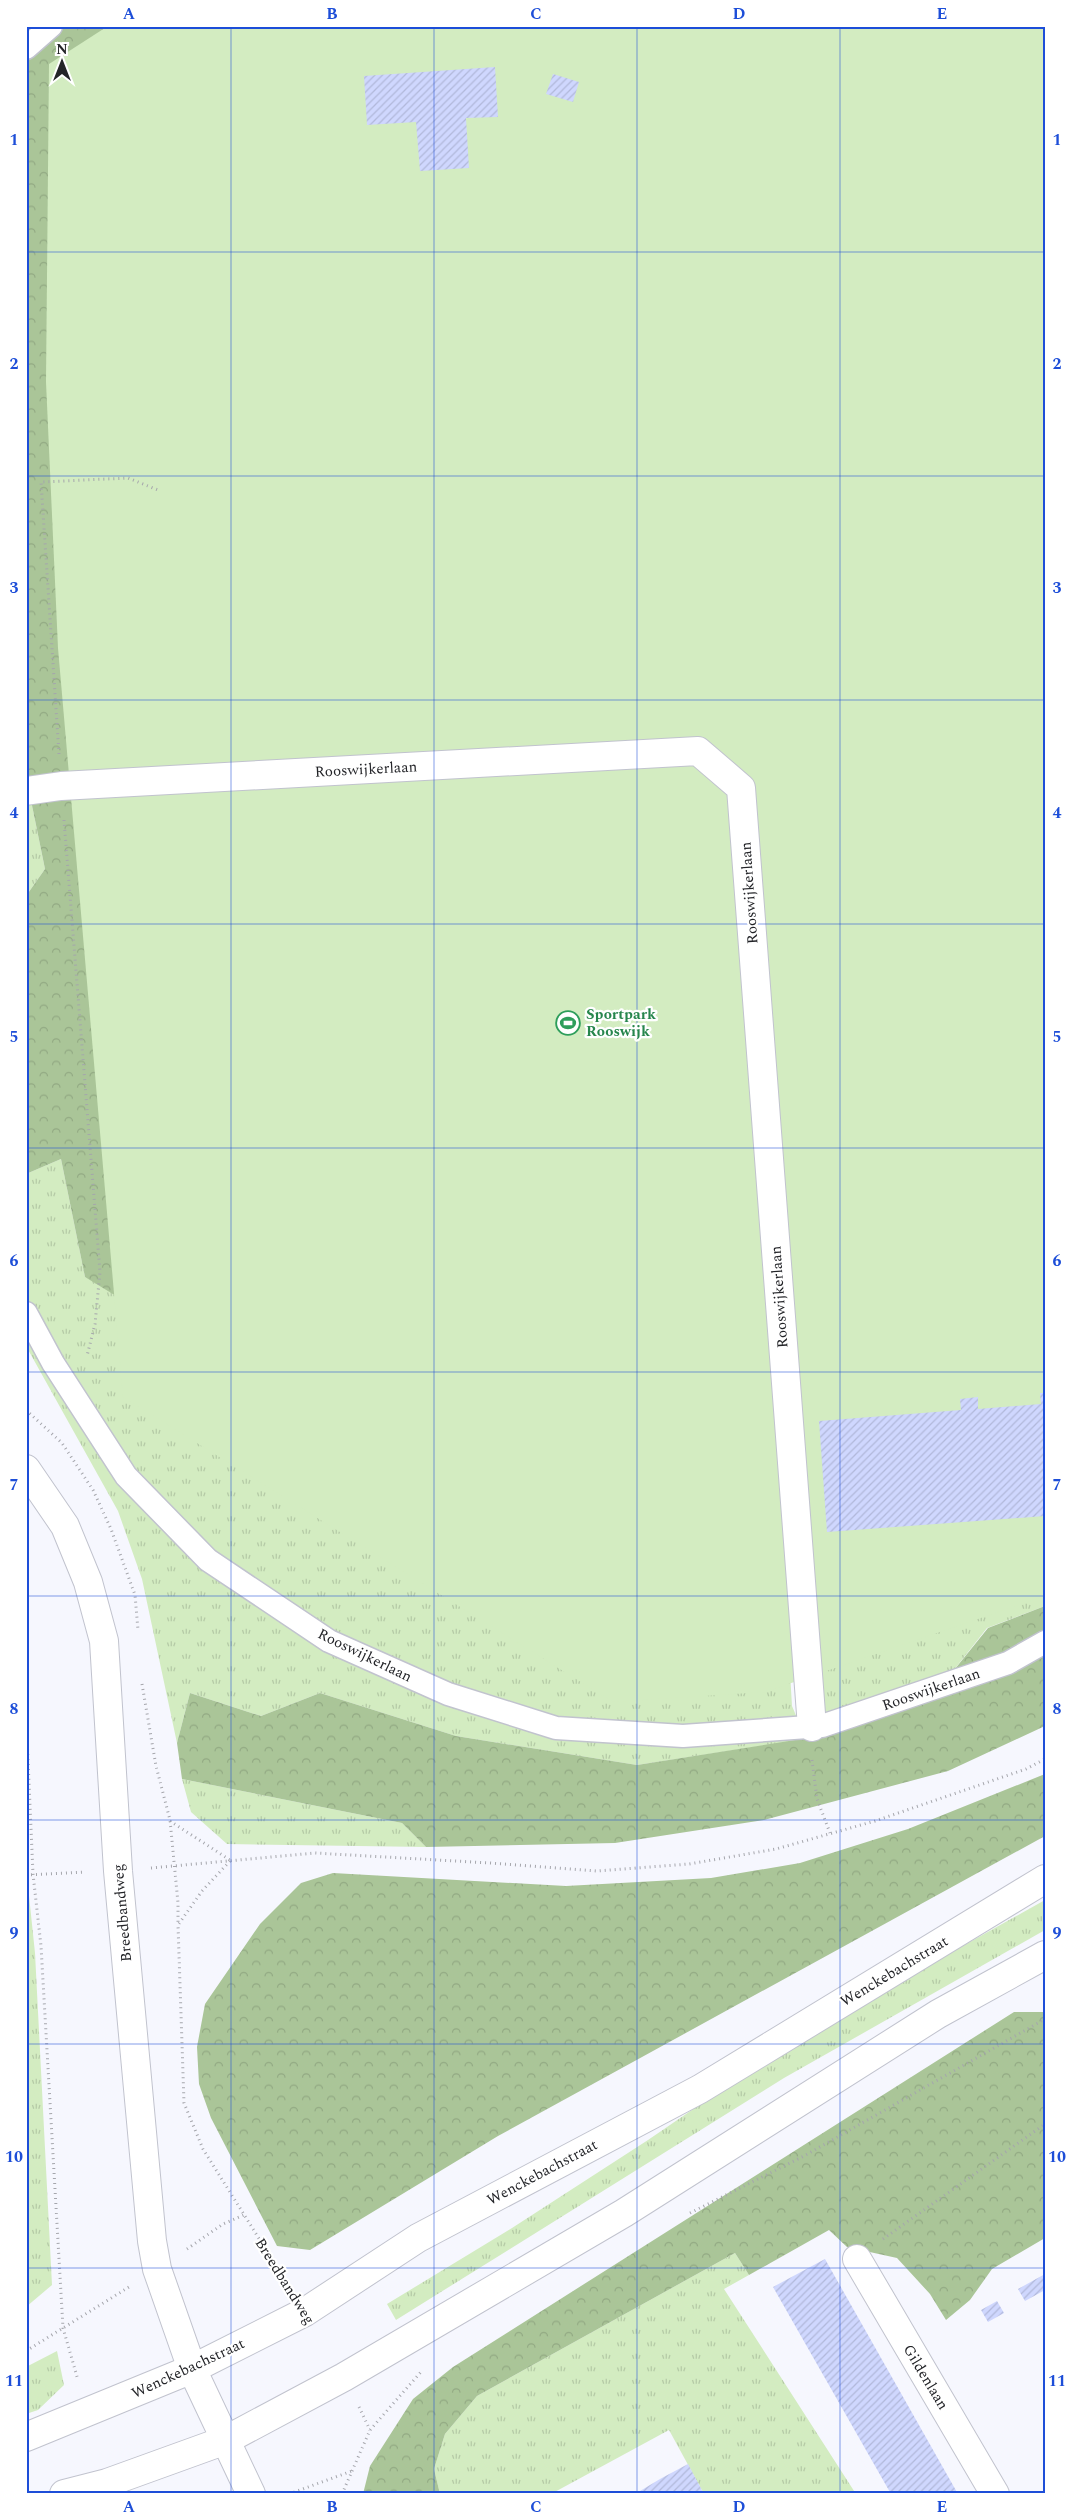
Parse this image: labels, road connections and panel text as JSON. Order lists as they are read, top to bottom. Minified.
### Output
{"streets":{"street":["Rooswijkerlaan","Breedbandweg","Wenckebachstraat","Gildenlaan"]},"crossings":[["Breedbandweg","Wenckebachstraat"]],"places":{"sports":["Sportpark Rooswijk"]},"north":"top","grid":{"columns":["A","B","C","D","E"],"rows":["1","2","3","4","5","6","7","8","9","10","11"]}}
